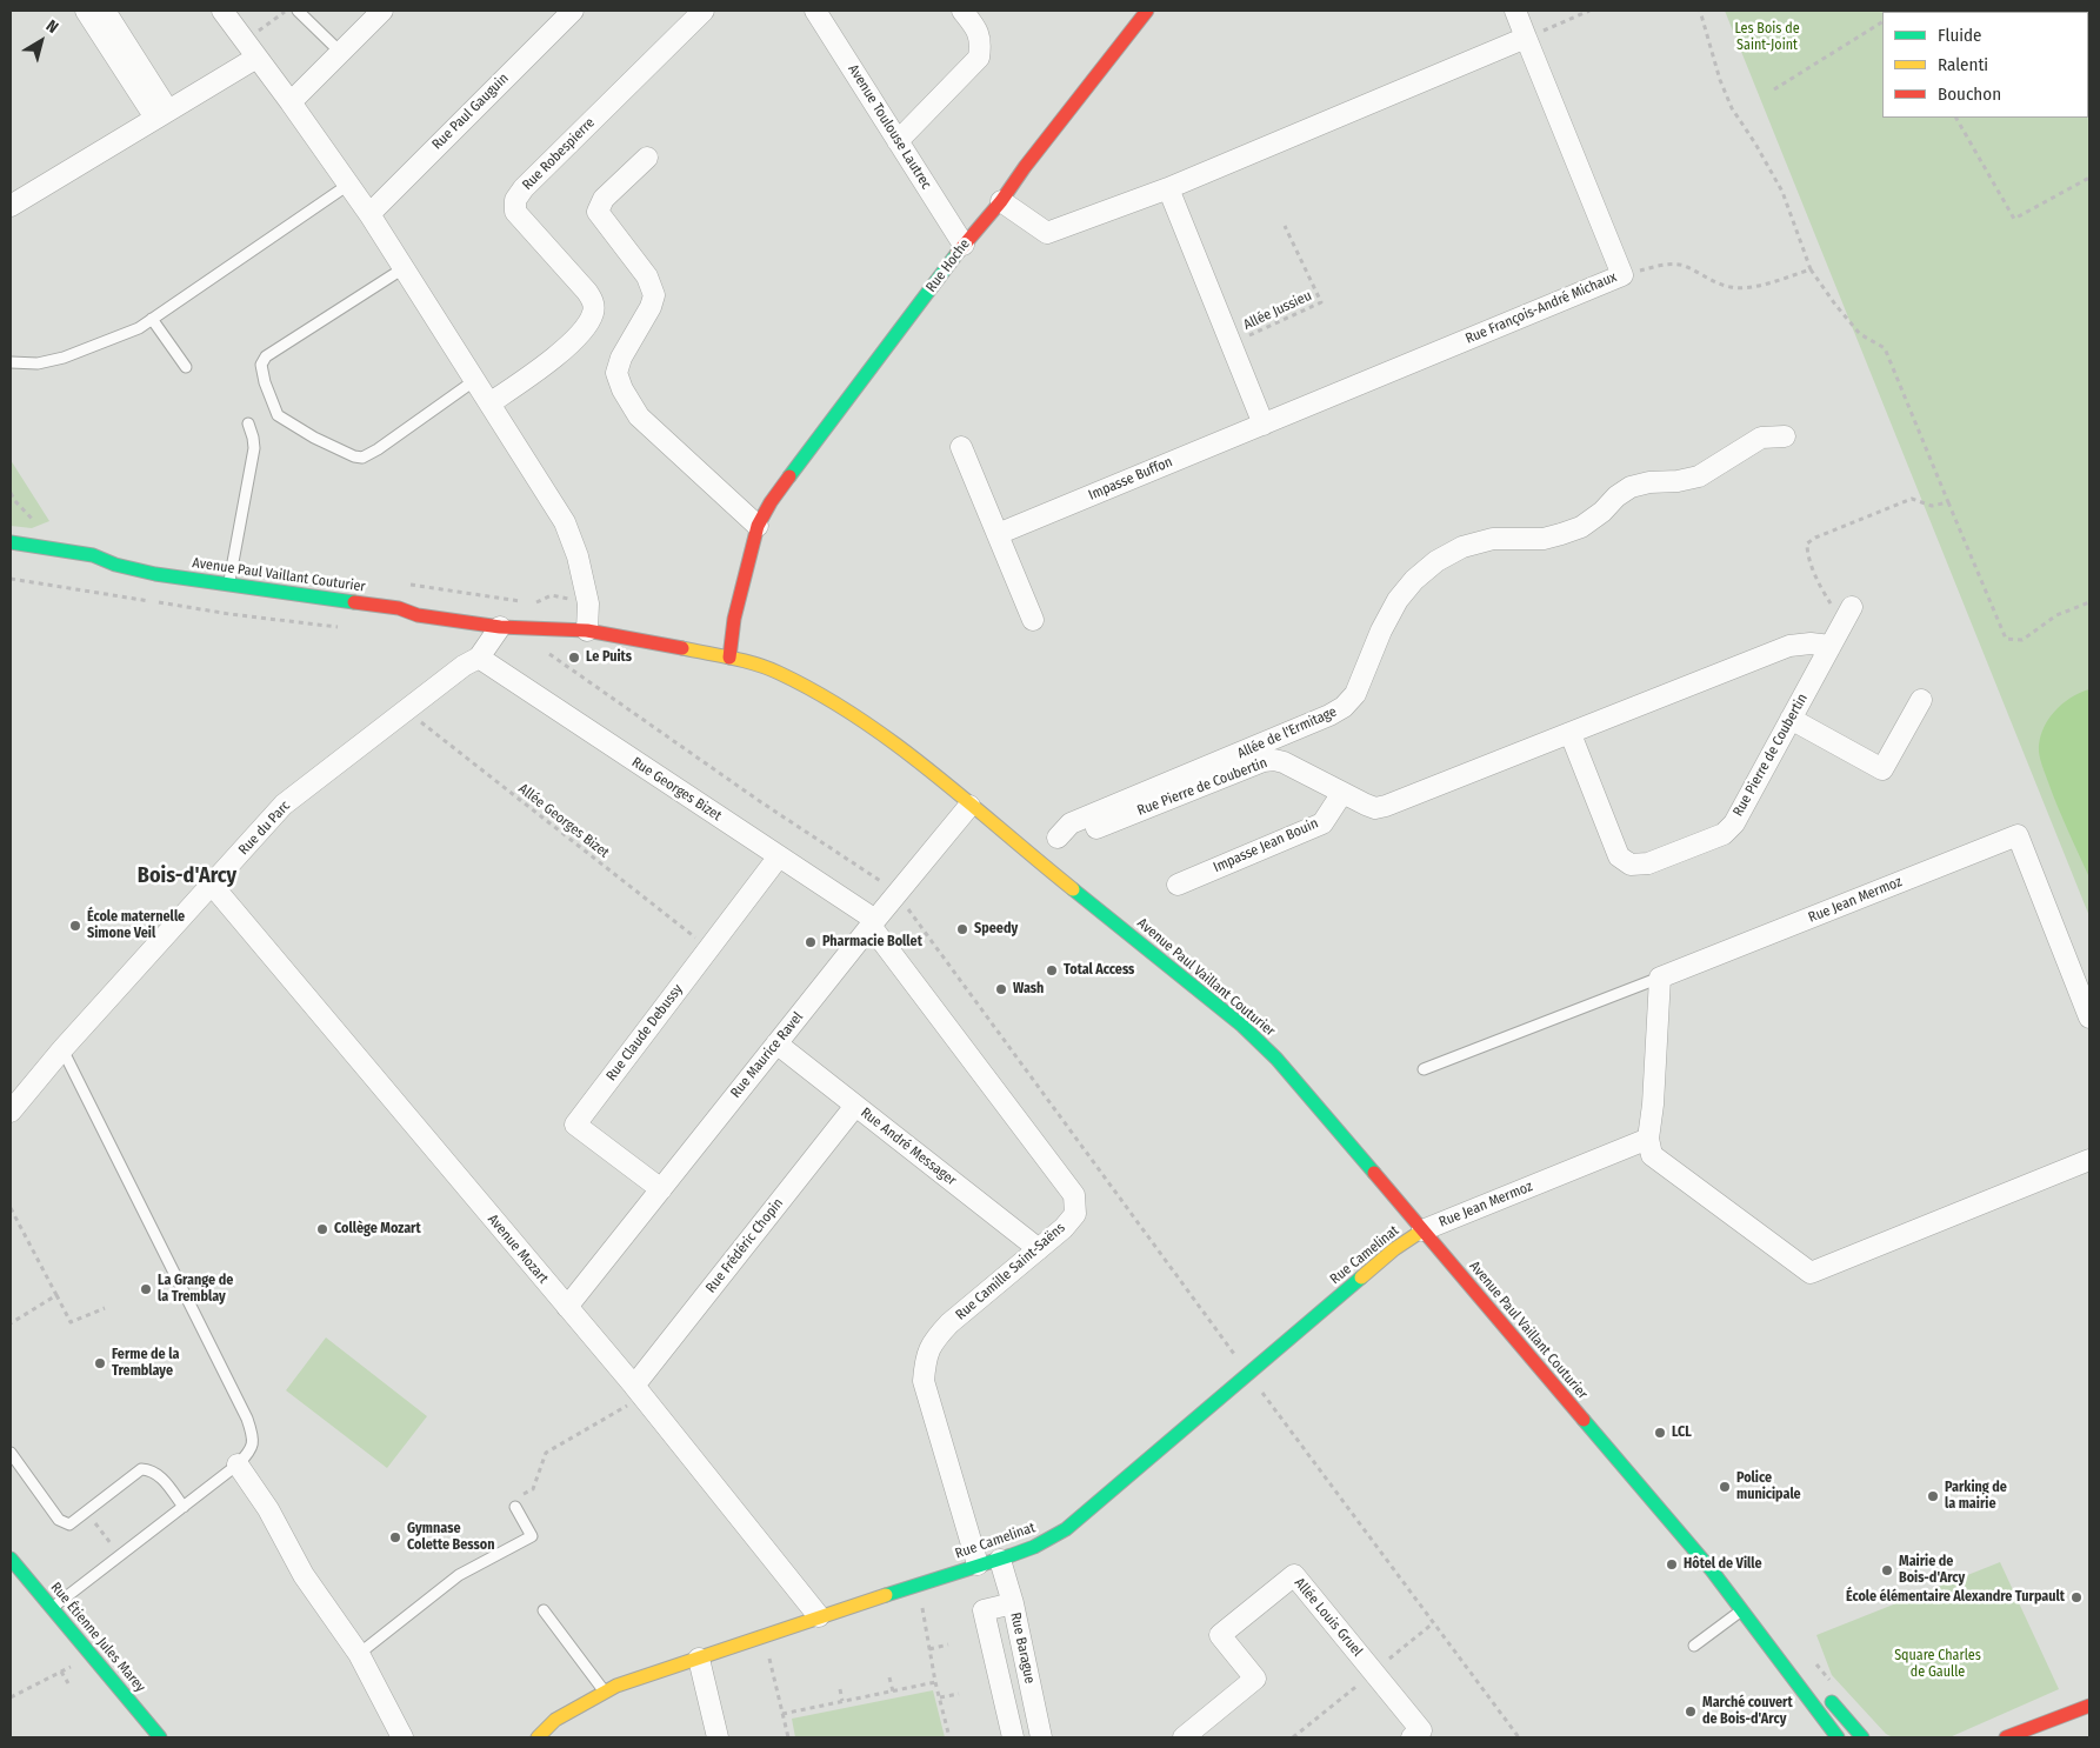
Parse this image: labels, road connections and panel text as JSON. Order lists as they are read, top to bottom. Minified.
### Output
{"streets":{"street":["Rue Paul Gauguin","Avenue Toulouse Lautrec","Rue Robespierre","Rue Hoche","Rue François-André Michaux","Impasse Buffon","Avenue Paul Vaillant Couturier","Allée de l'Ermitage","Rue Pierre de Coubertin","Rue Georges Bizet","Rue du Parc","Impasse Jean Bouin","Rue Jean Mermoz","Rue Claude Debussy","Rue Maurice Ravel","Rue André Messager","Rue Frédéric Chopin","Avenue Mozart","Rue Camelinat","Rue Camille Saint-Saëns","Allée Louis Gruel","Rue Étienne Jules Marey","Rue Barague"],"path":["Allée Jussieu","Allée Georges Bizet"]},"crossings":[["Avenue Toulouse Lautrec","Rue Hoche"],["Rue Hoche","Avenue Paul Vaillant Couturier"],["Rue François-André Michaux","Impasse Buffon"],["Avenue Paul Vaillant Couturier","Rue du Parc"],["Avenue Paul Vaillant Couturier","Rue Jean Mermoz"],["Avenue Paul Vaillant Couturier","Rue Maurice Ravel"],["Avenue Paul Vaillant Couturier","Rue Camelinat"],["Allée de l'Ermitage","Rue Pierre de Coubertin"],["Rue Pierre de Coubertin","Impasse Jean Bouin"],["Rue Georges Bizet","Rue du Parc"],["Rue Georges Bizet","Rue Claude Debussy"],["Rue Georges Bizet","Rue Maurice Ravel"],["Rue Georges Bizet","Rue Camille Saint-Saëns"],["Allée Georges Bizet","Rue du Parc"],["Allée Georges Bizet","Rue Claude Debussy"],["Rue du Parc","Avenue Mozart"],["Rue Jean Mermoz","Rue Camelinat"],["Rue Claude Debussy","Rue Maurice Ravel"],["Rue Maurice Ravel","Rue André Messager"],["Rue Maurice Ravel","Avenue Mozart"],["Rue Maurice Ravel","Rue Camille Saint-Saëns"],["Rue André Messager","Rue Frédéric Chopin"],["Rue André Messager","Rue Camille Saint-Saëns"],["Rue Frédéric Chopin","Avenue Mozart"],["Avenue Mozart","Rue Camelinat"],["Rue Camelinat","Rue Camille Saint-Saëns"],["Rue Camelinat","Rue Barague"]],"districts":["Bois-d'Arcy"],"parks":["Les Bois de Saint-Joint","Square Charles de Gaulle"],"places":["Le Puits","École maternelle Simone Veil","Speedy","Pharmacie Bollet","Total Access","Wash","Collège Mozart","La Grange de la Tremblay","Ferme de la Tremblaye","LCL","Police municipale","Parking de la mairie","Gymnase Colette Besson","Hôtel de Ville","Mairie de Bois-d'Arcy","École élémentaire Alexandre Turpault","Marché couvert de Bois-d'Arcy"],"legend":["Fluide","Ralenti","Bouchon"],"north":"top right"}
